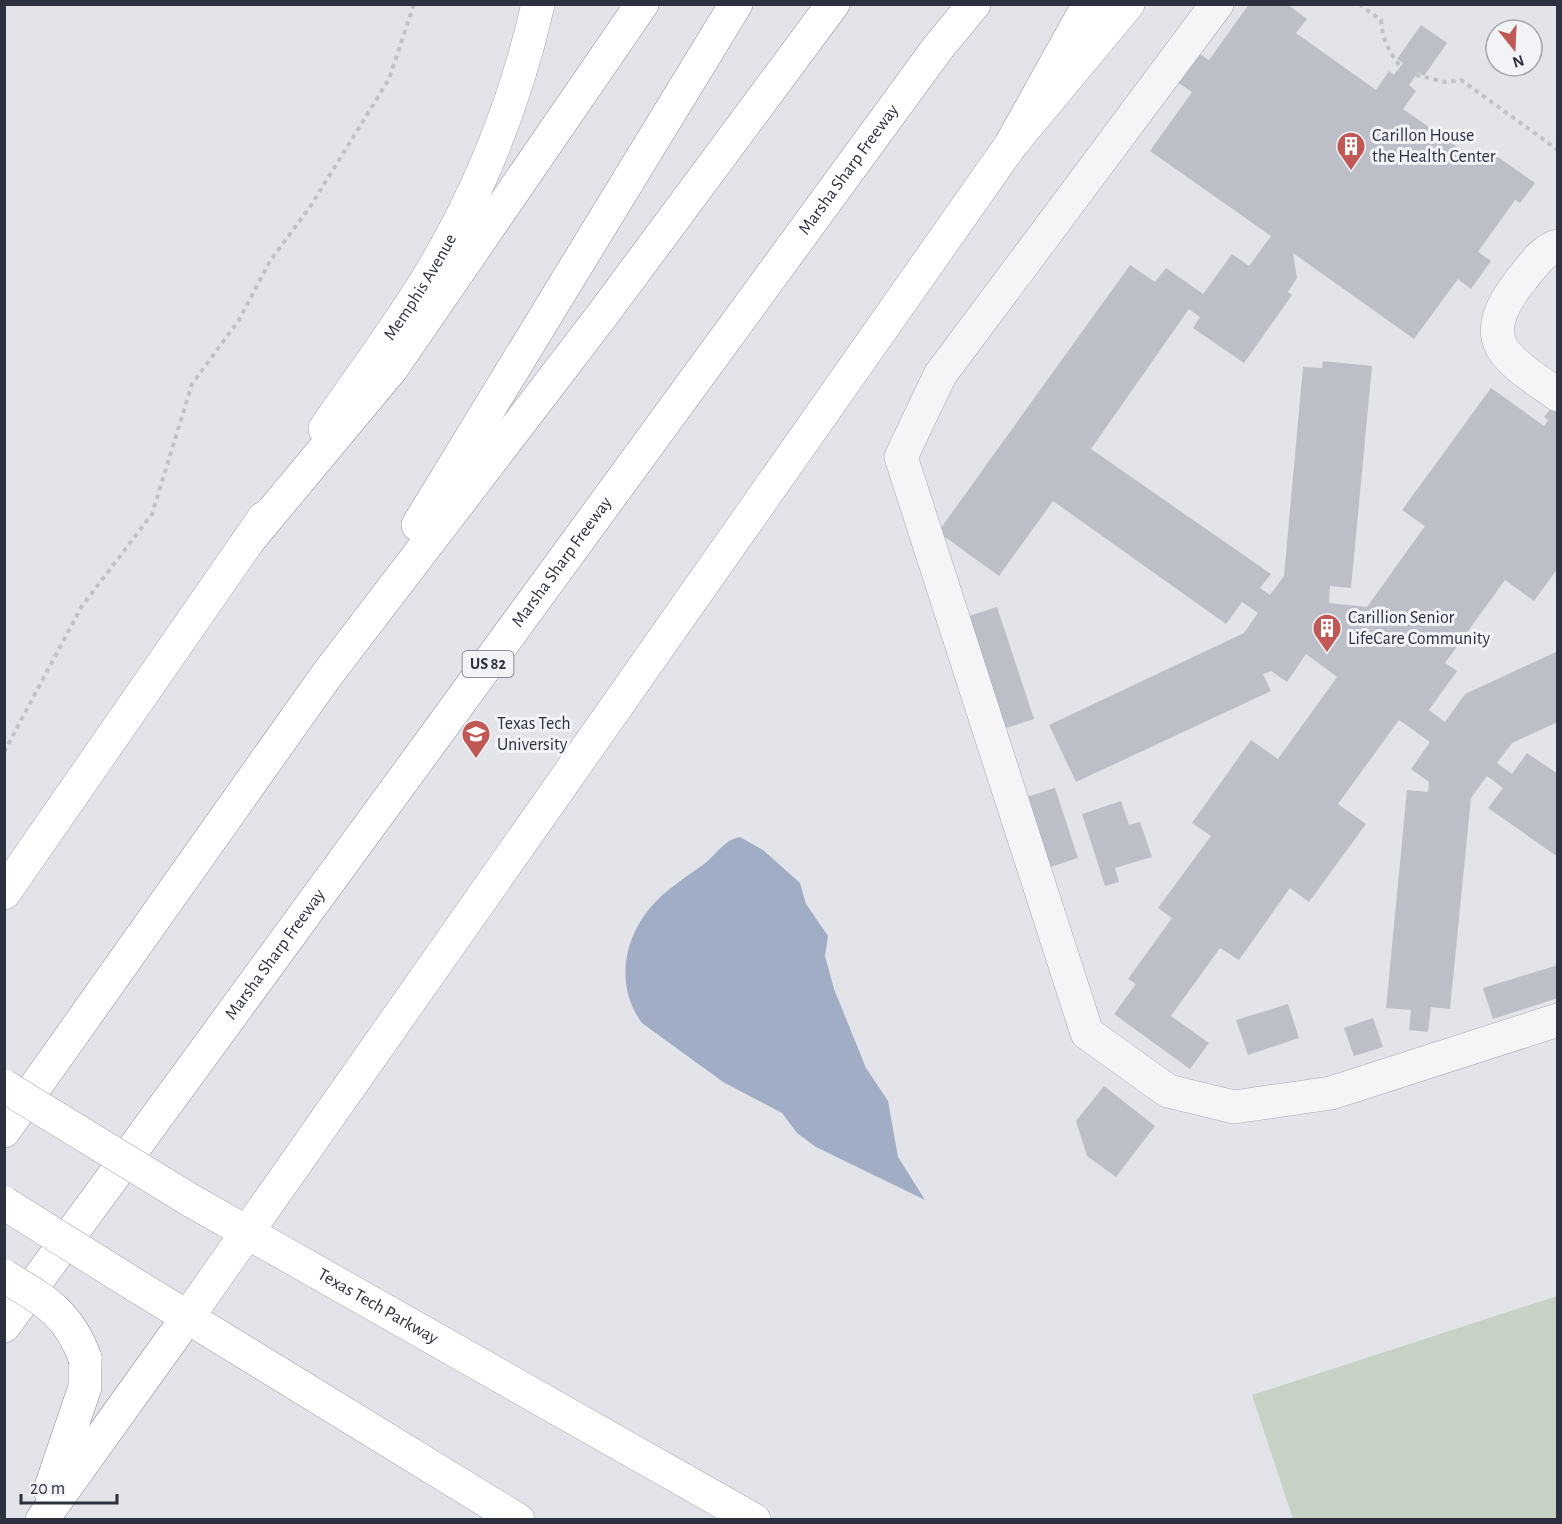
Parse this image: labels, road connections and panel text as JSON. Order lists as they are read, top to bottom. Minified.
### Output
{"streets":{"main road":["Marsha Sharp Freeway","Memphis Avenue","US 82","Texas Tech Parkway"]},"places":{"building":["Carillon House the Health Center","Carillion Senior LifeCare Community"],"school or university":["Texas Tech University"]},"scale_bar":"20 m","north":"bottom"}
